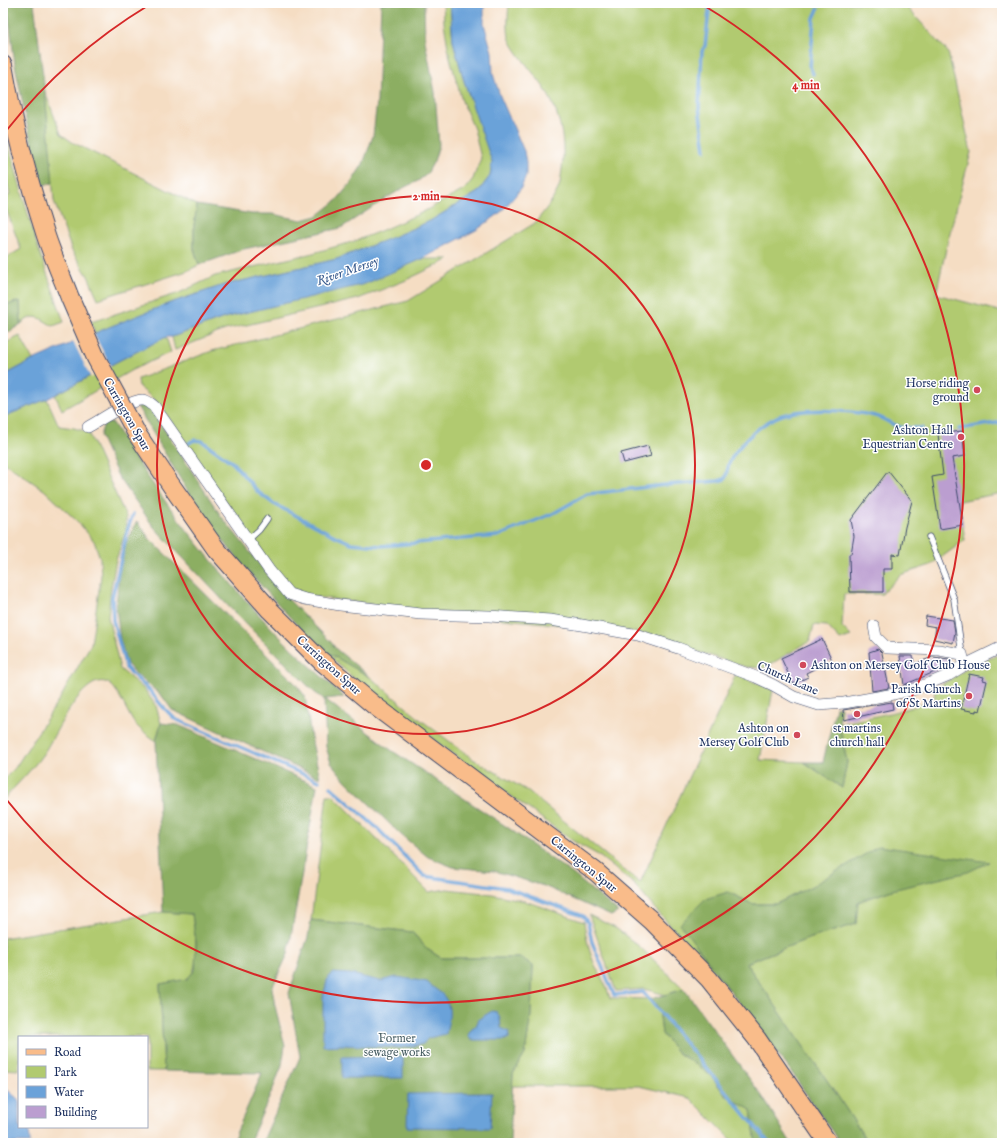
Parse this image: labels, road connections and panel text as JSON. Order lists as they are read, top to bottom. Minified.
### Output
{"streets":{"main road":["Carrington Spur"],"street":["Church Lane"]},"water":["River Mersey"],"parks":["Former sewage works"],"places":["Horse riding ground","Ashton Hall Equestrian Centre","Ashton on Mersey Golf Club House","Parish Church of St Martins","st martins church hall","Ashton on Mersey Golf Club"],"legend":["Road","Park","Water","Building"],"rings":["4 min","2 min"]}
